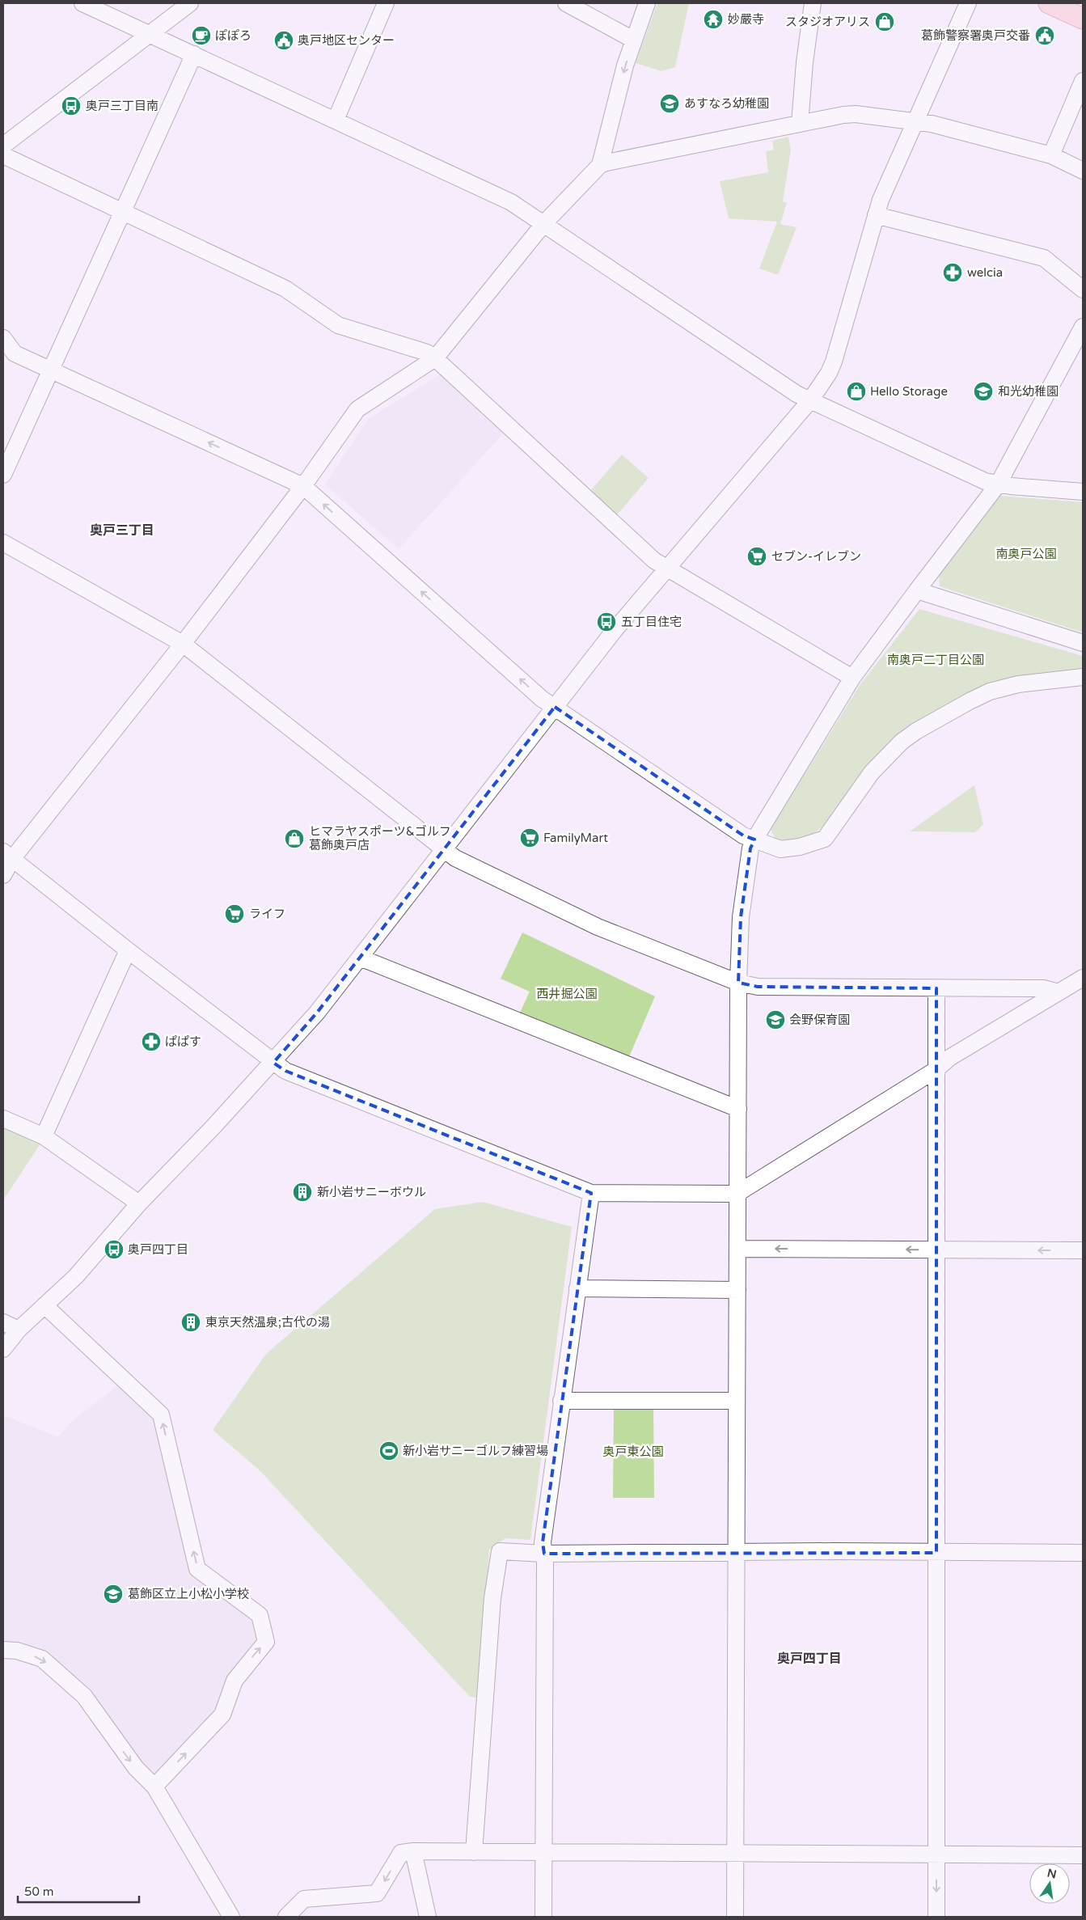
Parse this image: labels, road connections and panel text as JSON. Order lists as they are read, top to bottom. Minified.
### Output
{"districts":["奥戸三丁目","奥戸四丁目"],"parks":["南奥戸公園","南奥戸二丁目公園","西井掘公園","奥戸東公園"],"places":{"temple":["妙嚴寺"],"shop":["スタジオアリス","Hello Storage","ヒマラヤスポーツ&ゴルフ 葛飾奥戸店"],"cafe":["ぽぽろ"],"public building":["葛飾警察署奥戸交番","奥戸地区センター"],"school or university":["あすなろ幼稚園","和光幼稚園","会野保育園","葛飾区立上小松小学校"],"bus stop":["奥戸三丁目南","五丁目住宅","奥戸四丁目"],"pharmacy":["welcia","ぱぱす"],"supermarket":["セブン-イレブン","FamilyMart","ライフ"],"building":["新小岩サニーボウル","東京天然温泉;古代の湯"],"sports":["新小岩サニーゴルフ練習場"]},"scale_bar":"50 m","north":"top"}
